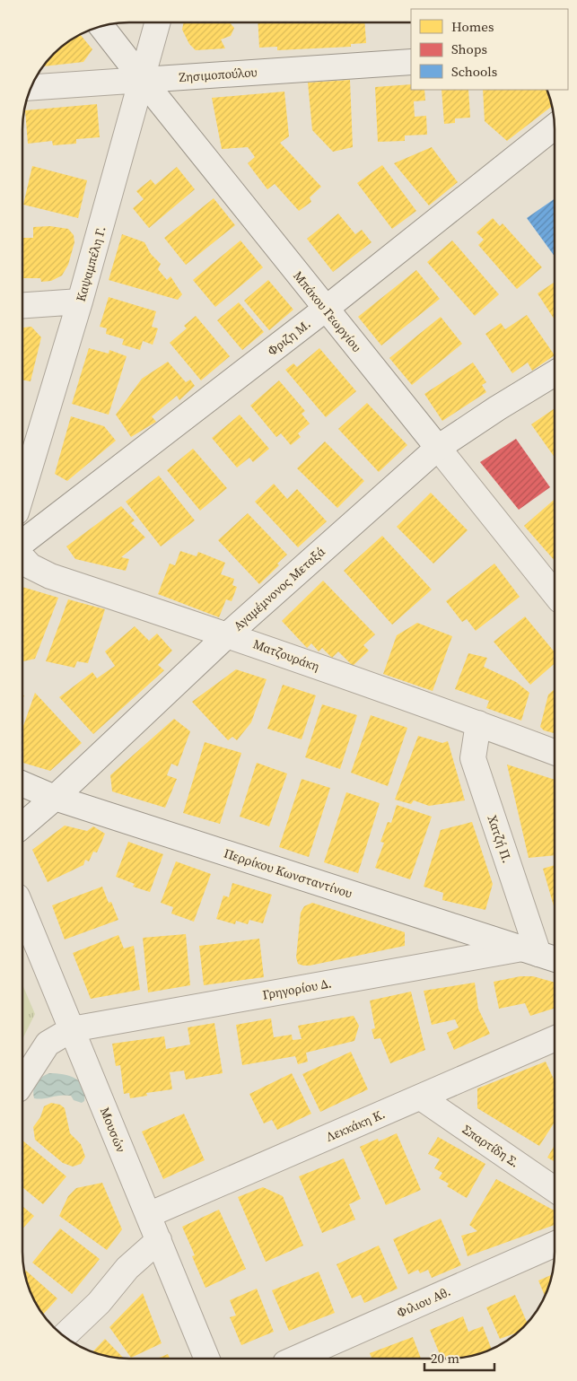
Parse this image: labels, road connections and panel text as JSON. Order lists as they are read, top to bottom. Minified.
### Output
{"streets":{"street":["Ζησιμοπούλου","Καψαμπέλη Γ.","Μπάκου Γεωργίου","Φριζη Μ.","Αγαμέμνονος Μεταξά","Ματζουράκη","Χατζή Π.","Περρίκου Κωνσταντίνου","Γρηγορίου Δ.","Λεκκάκη Κ.","Μουσών","Σπαρτίδη Σ.","Φιλιου Αθ."]},"crossings":[["Ζησιμοπούλου","Καψαμπέλη Γ."],["Ζησιμοπούλου","Μπάκου Γεωργίου"],["Καψαμπέλη Γ.","Μπάκου Γεωργίου"],["Μπάκου Γεωργίου","Φριζη Μ."],["Μπάκου Γεωργίου","Αγαμέμνονος Μεταξά"],["Αγαμέμνονος Μεταξά","Ματζουράκη"],["Αγαμέμνονος Μεταξά","Περρίκου Κωνσταντίνου"],["Ματζουράκη","Χατζή Π."],["Χατζή Π.","Περρίκου Κωνσταντίνου"],["Χατζή Π.","Γρηγορίου Δ."],["Περρίκου Κωνσταντίνου","Γρηγορίου Δ."],["Γρηγορίου Δ.","Μουσών"],["Λεκκάκη Κ.","Μουσών"],["Λεκκάκη Κ.","Σπαρτίδη Σ."]],"legend":["Homes","Shops","Schools"],"scale_bar":"20 m"}
